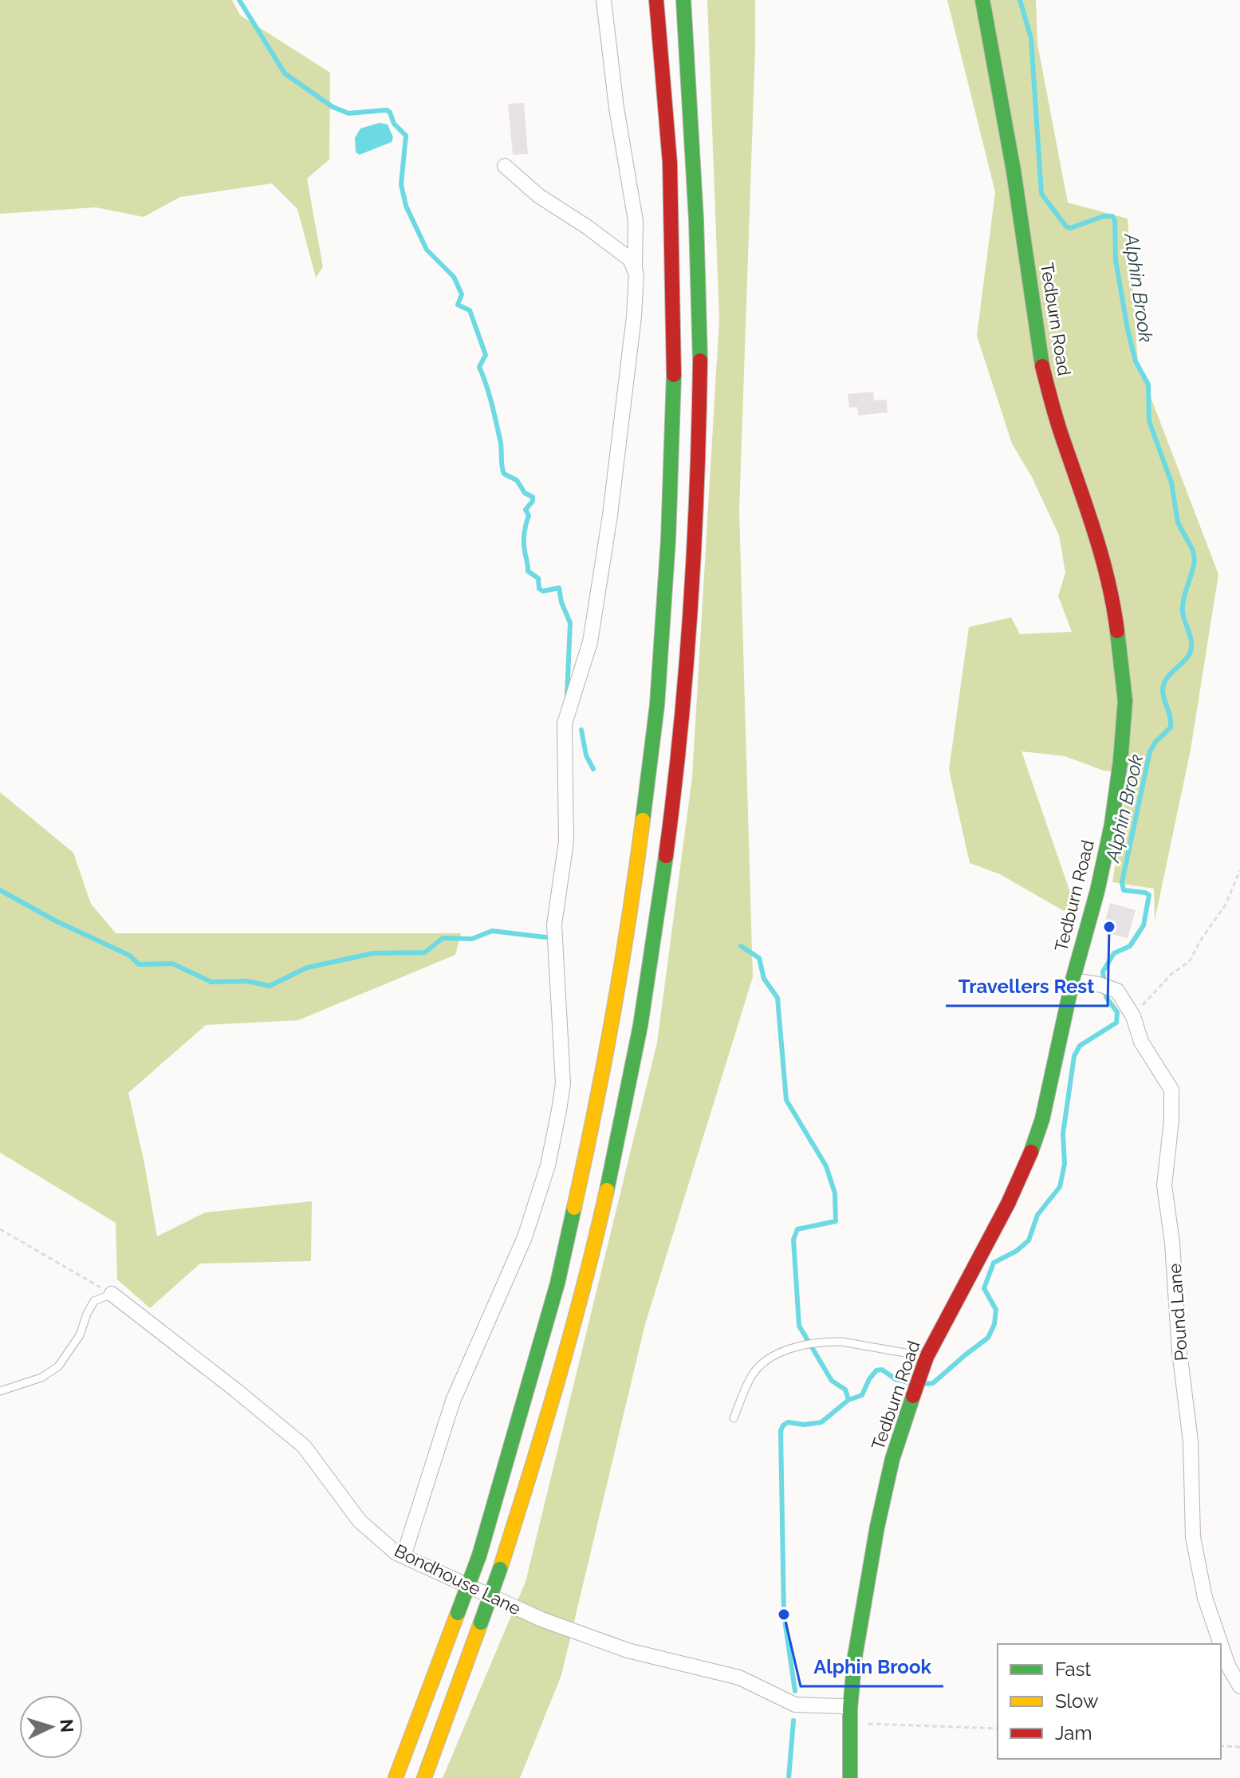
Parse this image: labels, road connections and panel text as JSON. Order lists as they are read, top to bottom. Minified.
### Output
{"streets":{"main road":["Tedburn Road"],"street":["Pound Lane","Bondhouse Lane"]},"crossings":[["Tedburn Road","Pound Lane"],["Tedburn Road","Bondhouse Lane"]],"water":["Alphin Brook"],"places":["Travellers Rest","Alphin Brook"],"legend":["Fast","Slow","Jam"],"north":"right"}
